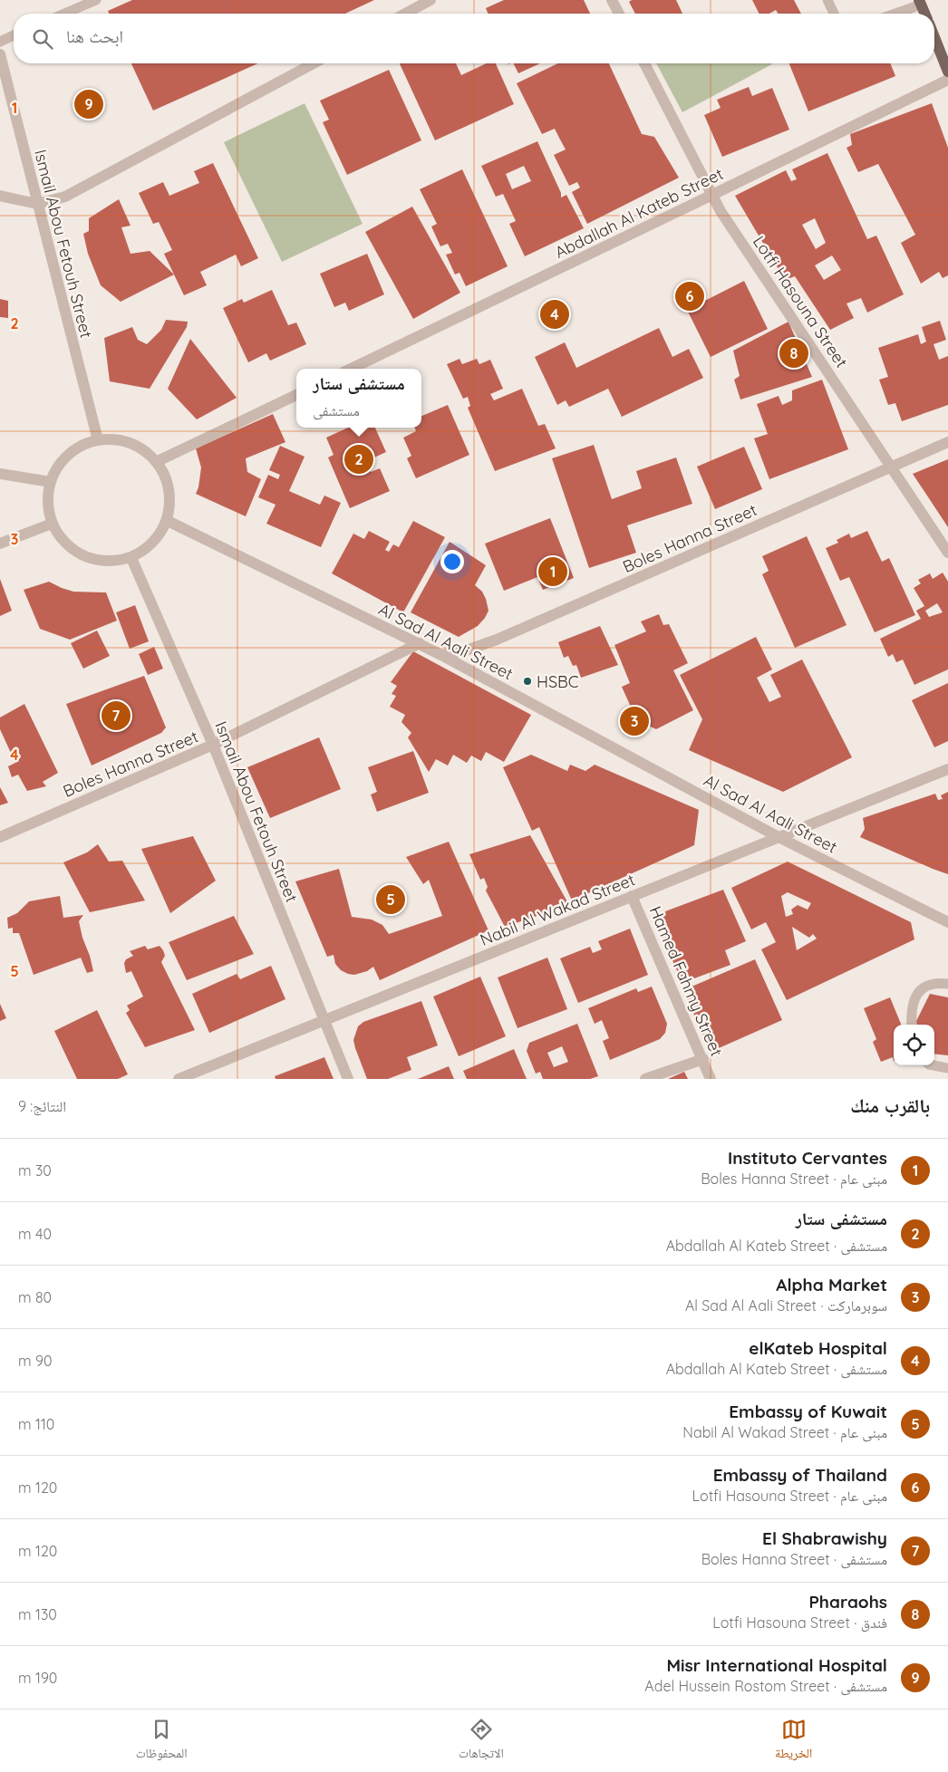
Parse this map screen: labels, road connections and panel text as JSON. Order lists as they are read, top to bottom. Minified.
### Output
{"streets":{"street":["Abdallah Al Kateb Street","Ismail Abou Fetouh Street","Lotfi Hasouna Street","Boles Hanna Street","Al Sad Al Aali Street","Nabil Al Wakad Street","Hamed Fahmy Street"]},"crossings":[["Abdallah Al Kateb Street","Lotfi Hasouna Street"],["Ismail Abou Fetouh Street","Boles Hanna Street"],["Ismail Abou Fetouh Street","Al Sad Al Aali Street"],["Ismail Abou Fetouh Street","Nabil Al Wakad Street"],["Lotfi Hasouna Street","Boles Hanna Street"],["Boles Hanna Street","Al Sad Al Aali Street"],["Al Sad Al Aali Street","Nabil Al Wakad Street"],["Nabil Al Wakad Street","Hamed Fahmy Street"]],"places":["HSBC"],"page":{"search":"ابحث هنا","pins":["9","6","4","8","2","1","7","3","5"],"popup":["مستشفى ستار","مستشفى"],"heading":["بالقرب منك","النتائج: 9"],"list":[{"mark":"1","name":"Instituto Cervantes","note":"مبنى عام · Boles Hanna Street","value":"30 m"},{"mark":"2","name":"مستشفى ستار","note":"مستشفى · Abdallah Al Kateb Street","value":"40 m"},{"mark":"3","name":"Alpha Market","note":"سوبرماركت · Al Sad Al Aali Street","value":"80 m"},{"mark":"4","name":"elKateb Hospital","note":"مستشفى · Abdallah Al Kateb Street","value":"90 m"},{"mark":"5","name":"Embassy of Kuwait","note":"مبنى عام · Nabil Al Wakad Street","value":"110 m"},{"mark":"6","name":"Embassy of Thailand","note":"مبنى عام · Lotfi Hasouna Street","value":"120 m"},{"mark":"7","name":"El Shabrawishy","note":"مستشفى · Boles Hanna Street","value":"120 m"},{"mark":"8","name":"Pharaohs","note":"فندق · Lotfi Hasouna Street","value":"130 m"},{"mark":"9","name":"Misr International Hospital","note":"مستشفى · Adel Hussein Rostom Street","value":"190 m"}],"nav":["الخريطة","الاتجاهات","المحفوظات"]},"grid":{"rows":["1","2","3","4","5"]}}
